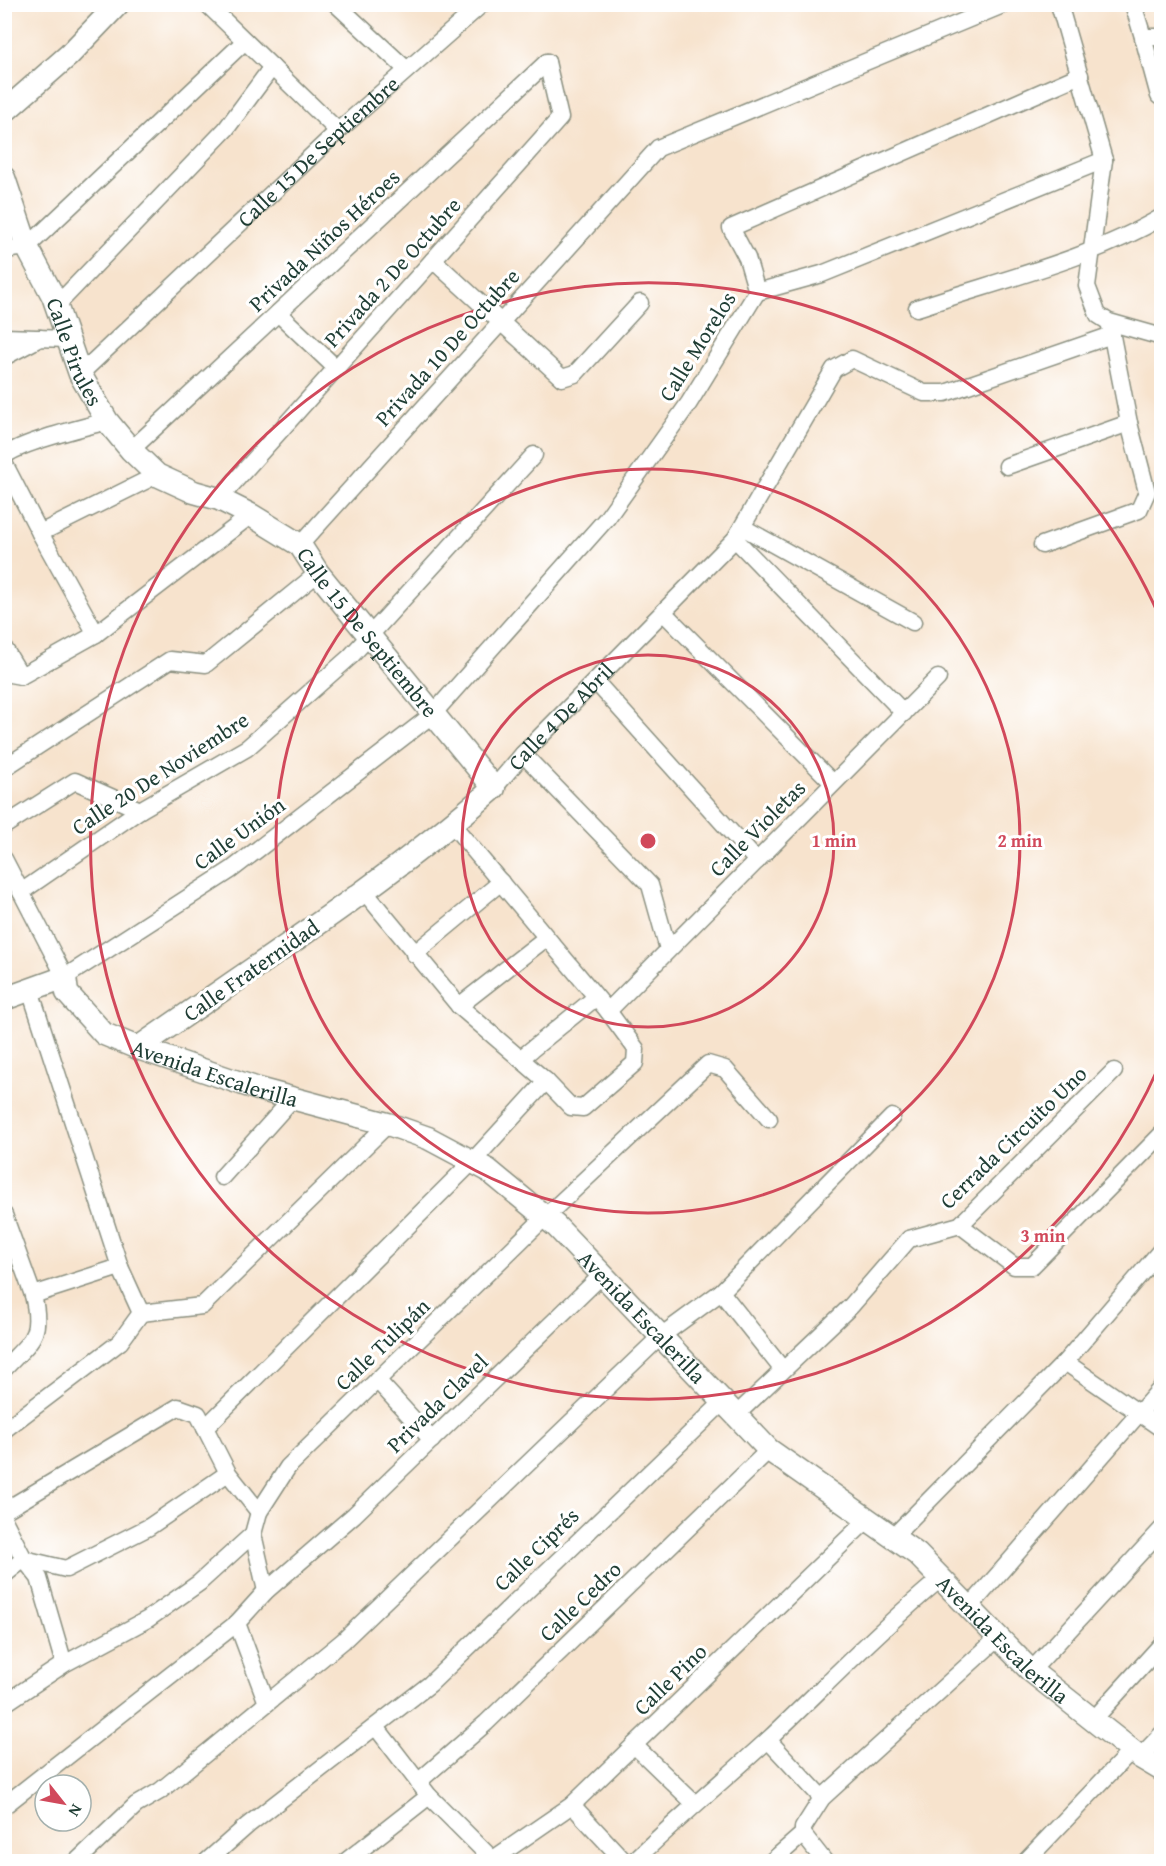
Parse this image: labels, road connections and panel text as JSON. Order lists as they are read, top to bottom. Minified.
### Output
{"streets":{"main road":["Calle 15 De Septiembre","Calle Pirules","Calle 4 De Abril","Calle Fraternidad","Avenida Escalerilla"],"street":["Privada Niños Héroes","Privada 2 De Octubre","Calle Morelos","Privada 10 De Octubre","Calle 20 De Noviembre","Calle Violetas","Calle Unión","Cerrada Circuito Uno","Calle Tulipán","Privada Clavel","Calle Ciprés","Calle Cedro","Calle Pino"]},"crossings":[["Calle 15 De Septiembre","Privada Niños Héroes"],["Calle 15 De Septiembre","Privada 2 De Octubre"],["Calle 15 De Septiembre","Calle Morelos"],["Calle 15 De Septiembre","Privada 10 De Octubre"],["Calle 15 De Septiembre","Calle Pirules"],["Calle 15 De Septiembre","Calle 4 De Abril"],["Calle 15 De Septiembre","Calle 20 De Noviembre"],["Calle 15 De Septiembre","Calle Unión"],["Privada Niños Héroes","Privada 2 De Octubre"],["Calle Morelos","Calle Unión"],["Calle 4 De Abril","Calle Fraternidad"],["Calle Unión","Avenida Escalerilla"],["Calle Fraternidad","Avenida Escalerilla"],["Avenida Escalerilla","Cerrada Circuito Uno"],["Avenida Escalerilla","Calle Tulipán"],["Avenida Escalerilla","Privada Clavel"],["Avenida Escalerilla","Calle Ciprés"],["Avenida Escalerilla","Calle Cedro"],["Avenida Escalerilla","Calle Pino"],["Cerrada Circuito Uno","Calle Ciprés"]],"north":"bottom right","rings":["1 min","2 min","3 min"]}
